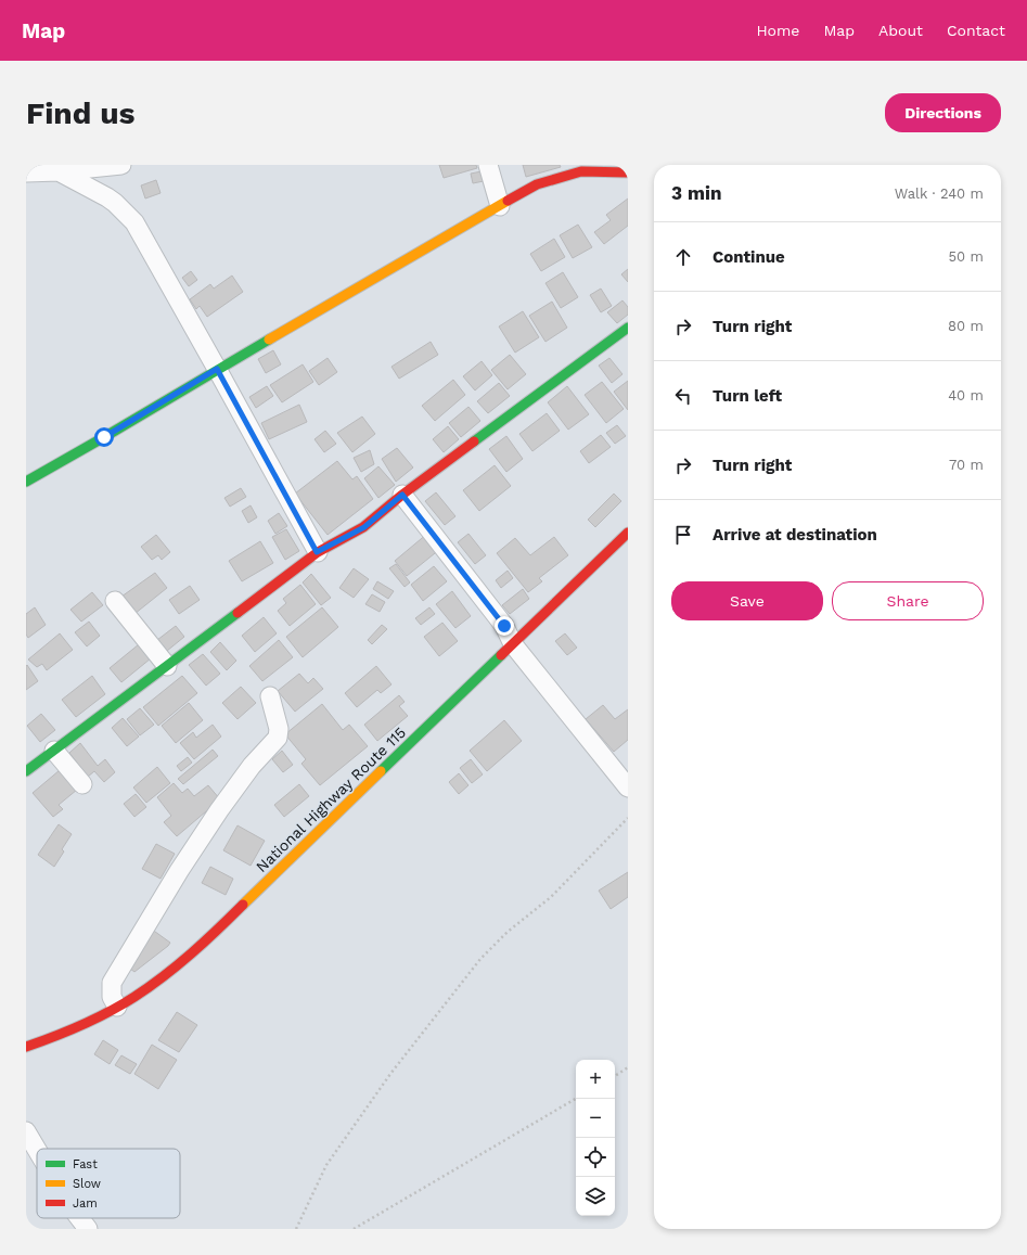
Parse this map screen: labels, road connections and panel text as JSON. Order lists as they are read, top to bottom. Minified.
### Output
{"streets":{"main road":["National Highway Route 115"]},"legend":["Fast","Slow","Jam"],"page":{"header":"Map","nav":["Home","Map","About","Contact"],"buttons":["Directions",["Save","Share"]],"title":"Find us","heading":["3 min","Walk · 240 m"],"list":[["Continue","50 m"],["Turn right","80 m"],["Turn left","40 m"],["Turn right","70 m"],"Arrive at destination"],"map_buttons":["+","−"]}}
